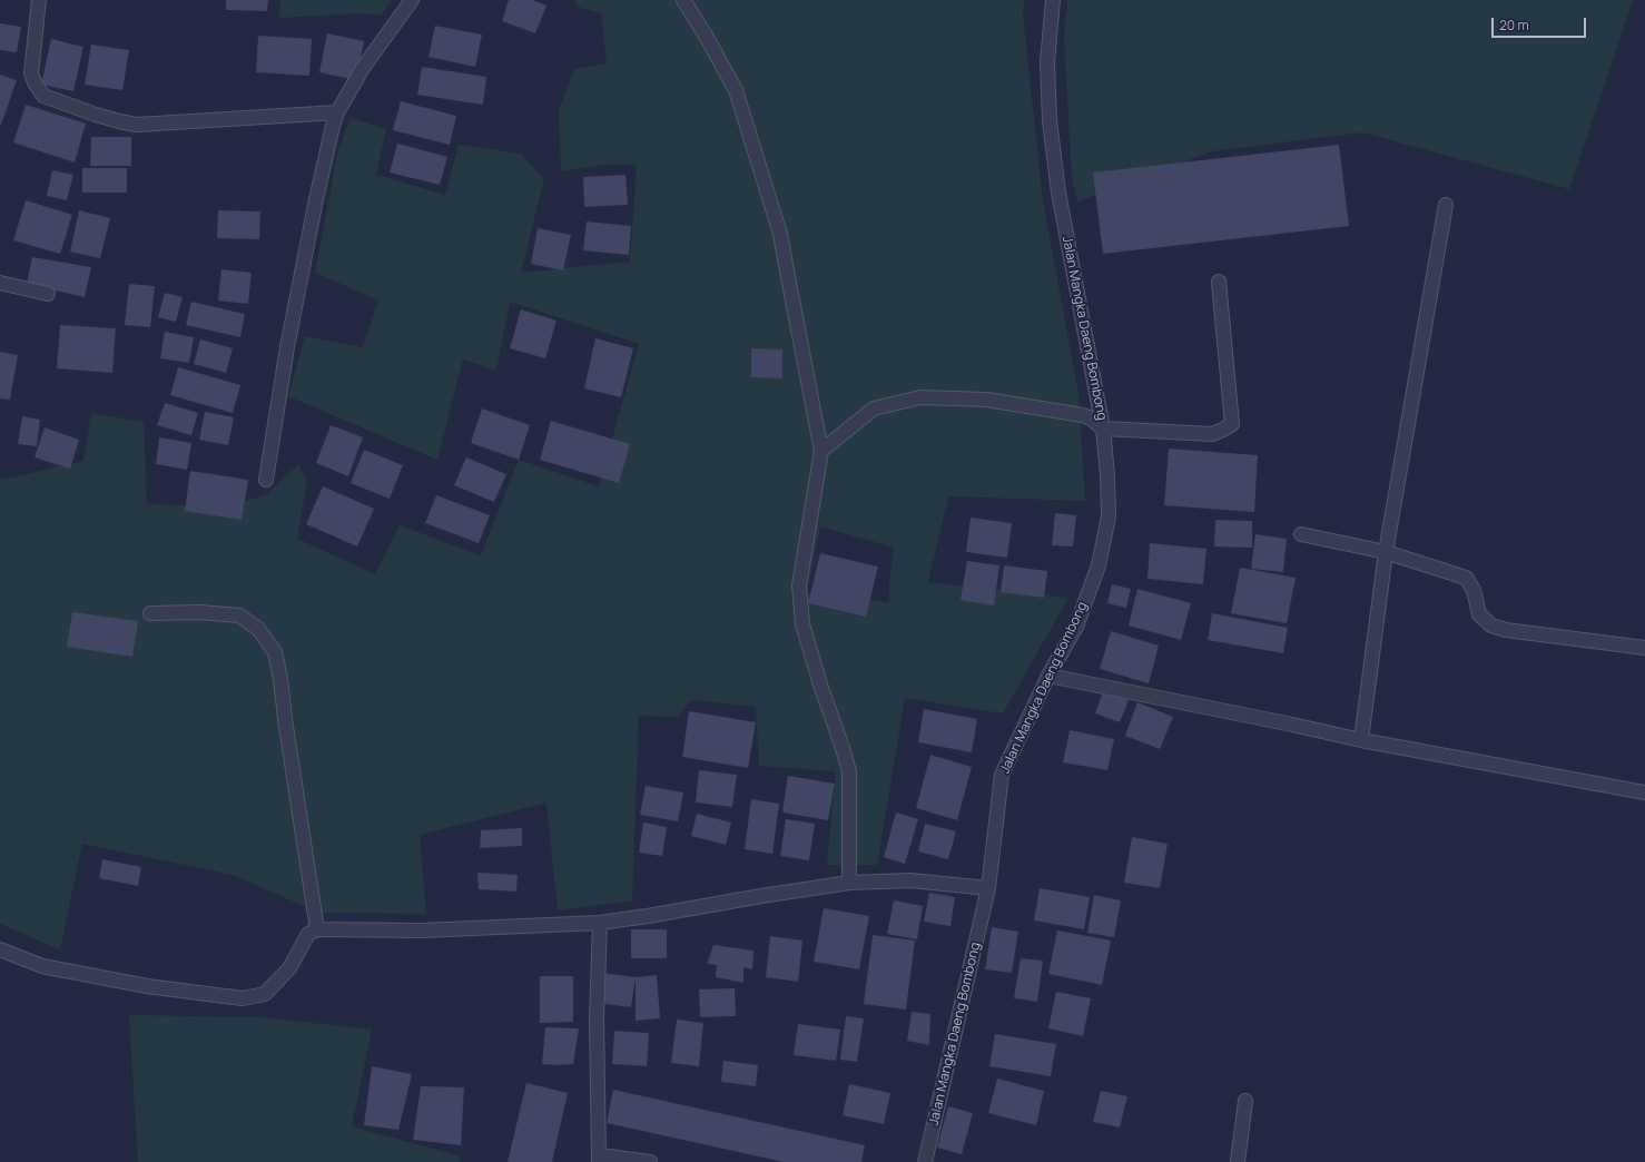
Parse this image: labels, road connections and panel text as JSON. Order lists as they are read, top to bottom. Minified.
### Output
{"streets":{"street":["Jalan Mangka Daeng Bombong"]},"scale_bar":"20 m"}
